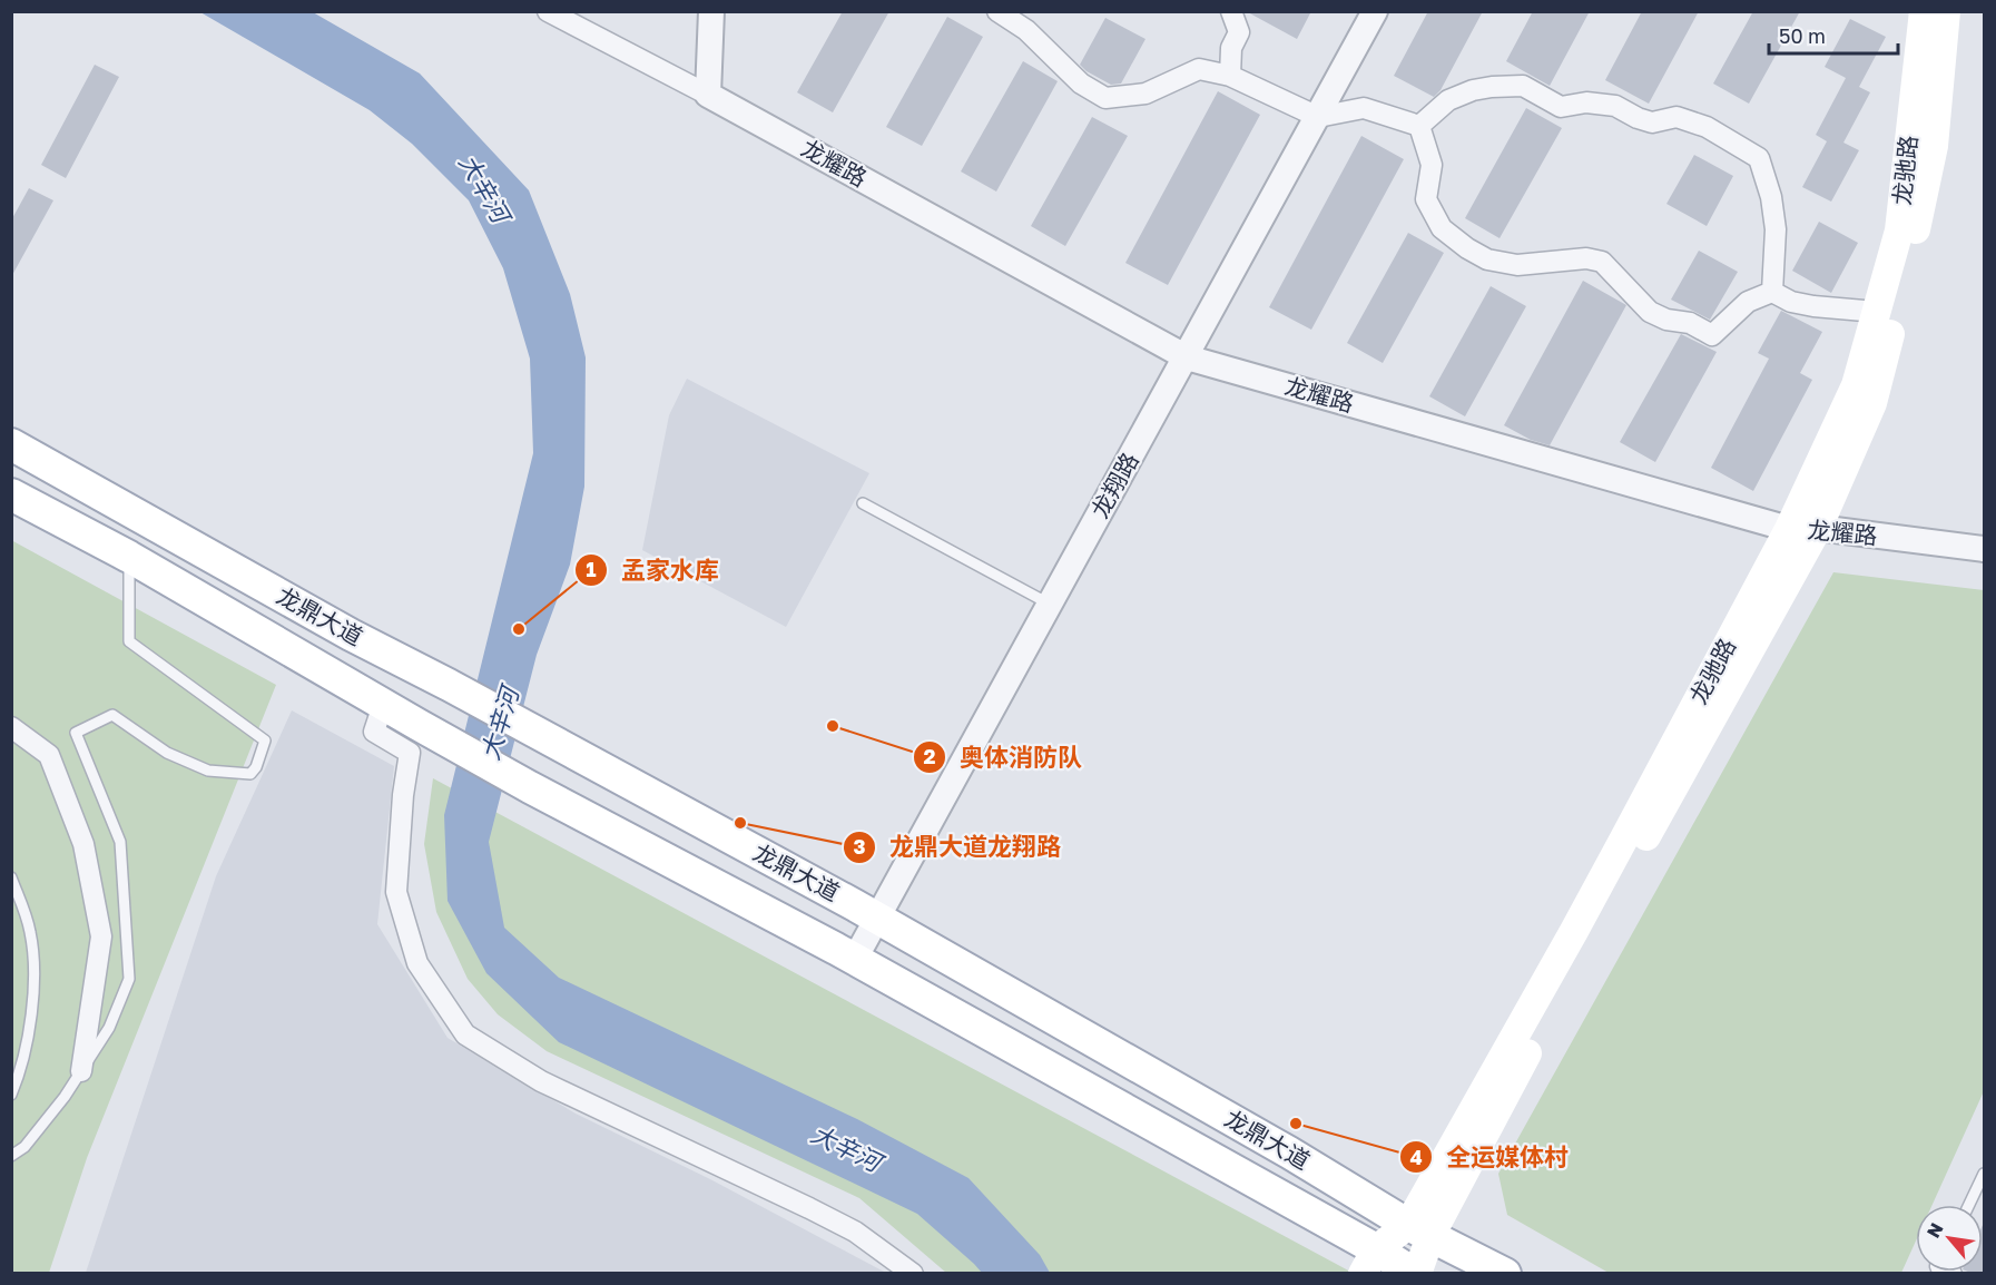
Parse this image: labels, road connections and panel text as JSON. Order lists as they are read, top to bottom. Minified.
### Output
{"streets":{"main road":["龙驰路","龙鼎大道"],"street":["龙耀路","龙翔路"]},"crossings":[["龙耀路","龙驰路"],["龙耀路","龙翔路"],["龙驰路","龙鼎大道"],["龙翔路","龙鼎大道"]],"water":["大辛河"],"places":["孟家水库","奥体消防队","龙鼎大道龙翔路","全运媒体村"],"scale_bar":"50 m","north":"top left"}
